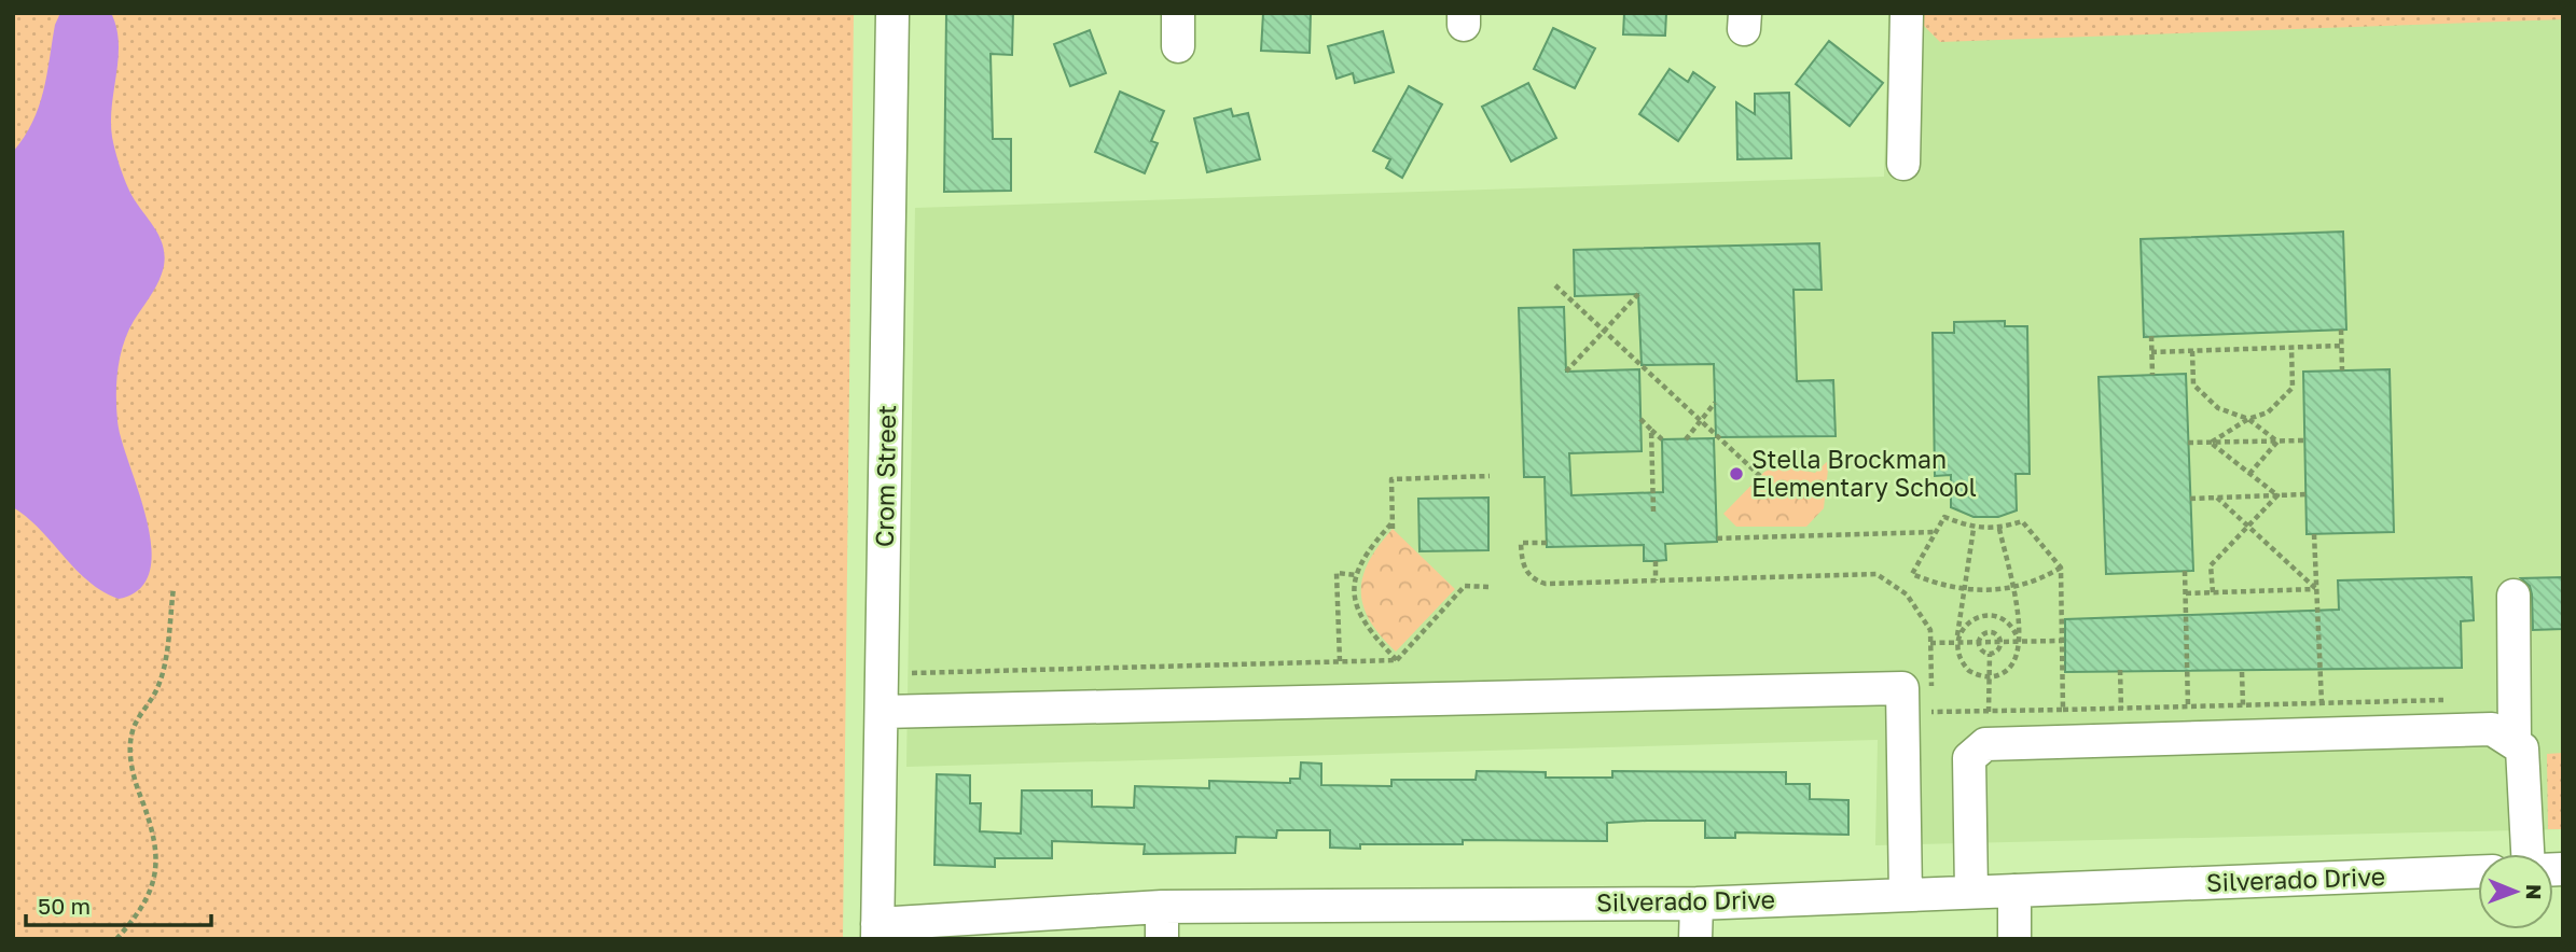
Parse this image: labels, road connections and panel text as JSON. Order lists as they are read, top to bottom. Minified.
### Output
{"streets":{"street":["Crom Street","Silverado Drive"]},"crossings":[["Crom Street","Silverado Drive"]],"places":["Stella Brockman Elementary School"],"scale_bar":"50 m","north":"right"}
